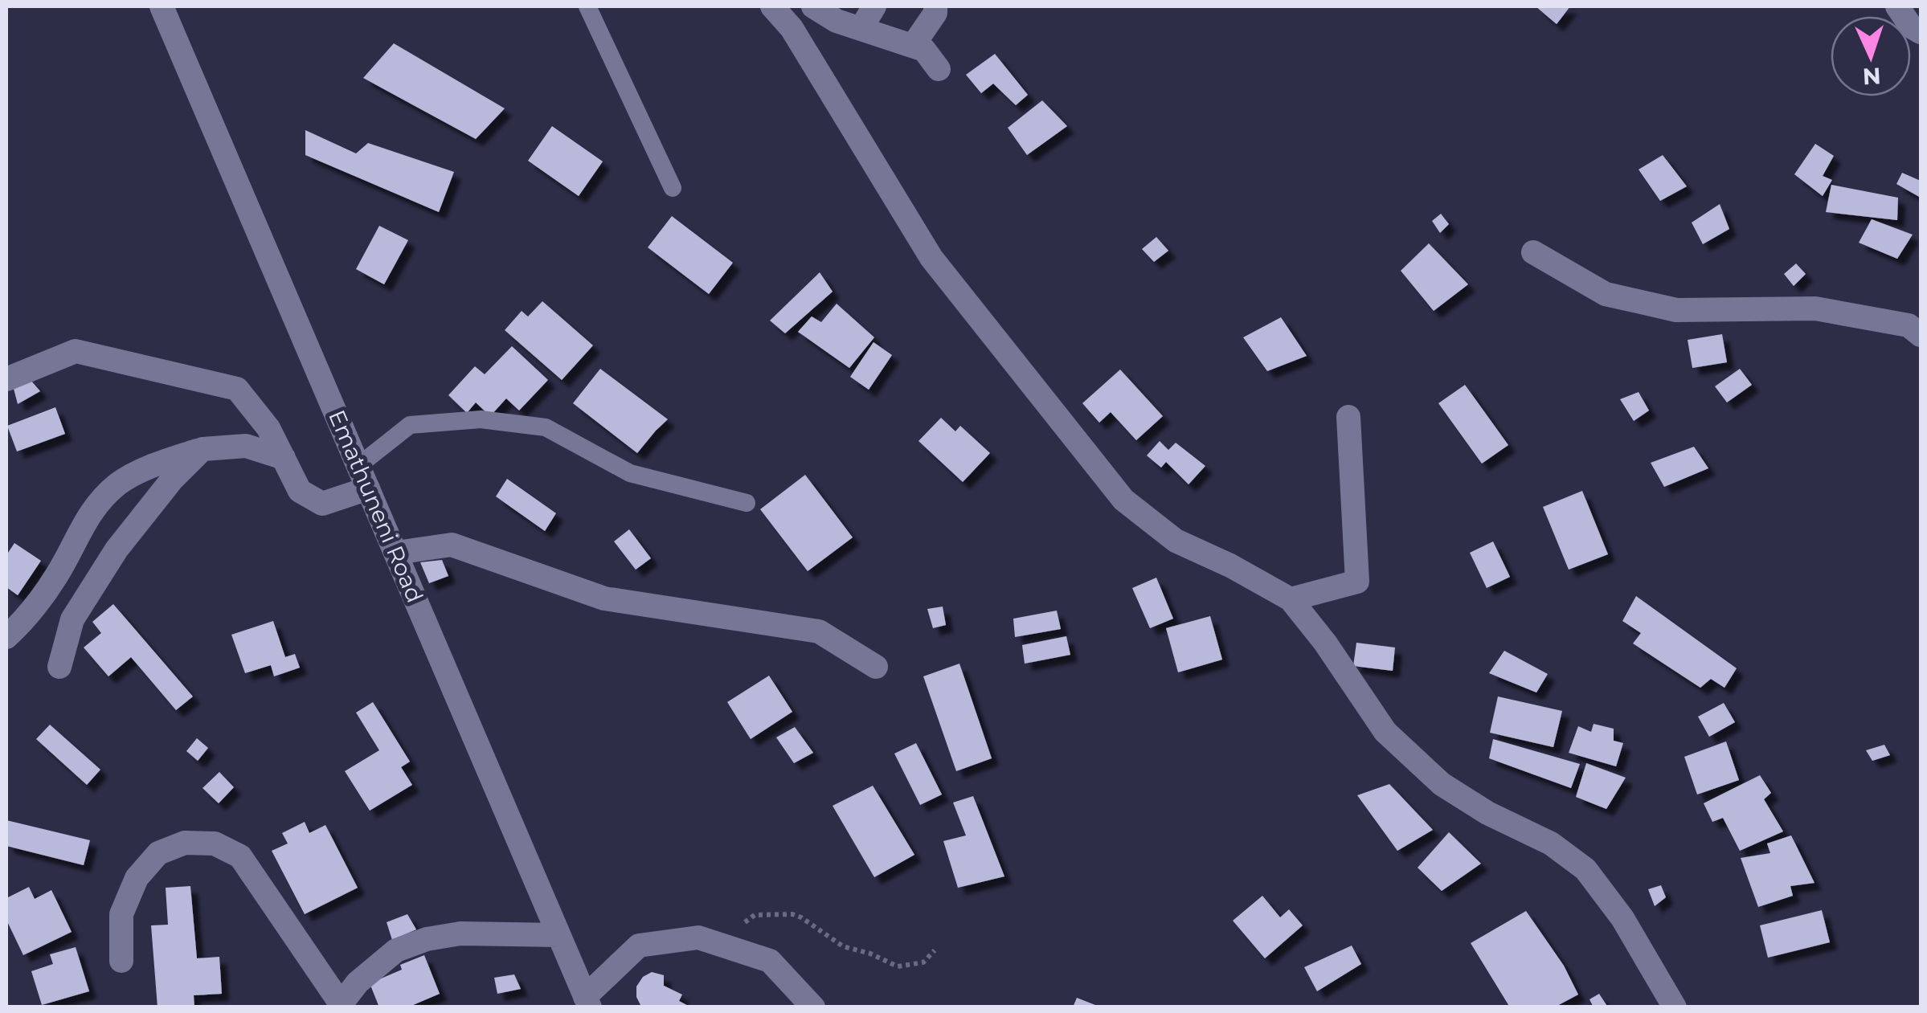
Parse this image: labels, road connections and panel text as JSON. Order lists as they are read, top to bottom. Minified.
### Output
{"streets":{"street":["Emathuneni Road"]},"north":"bottom"}
